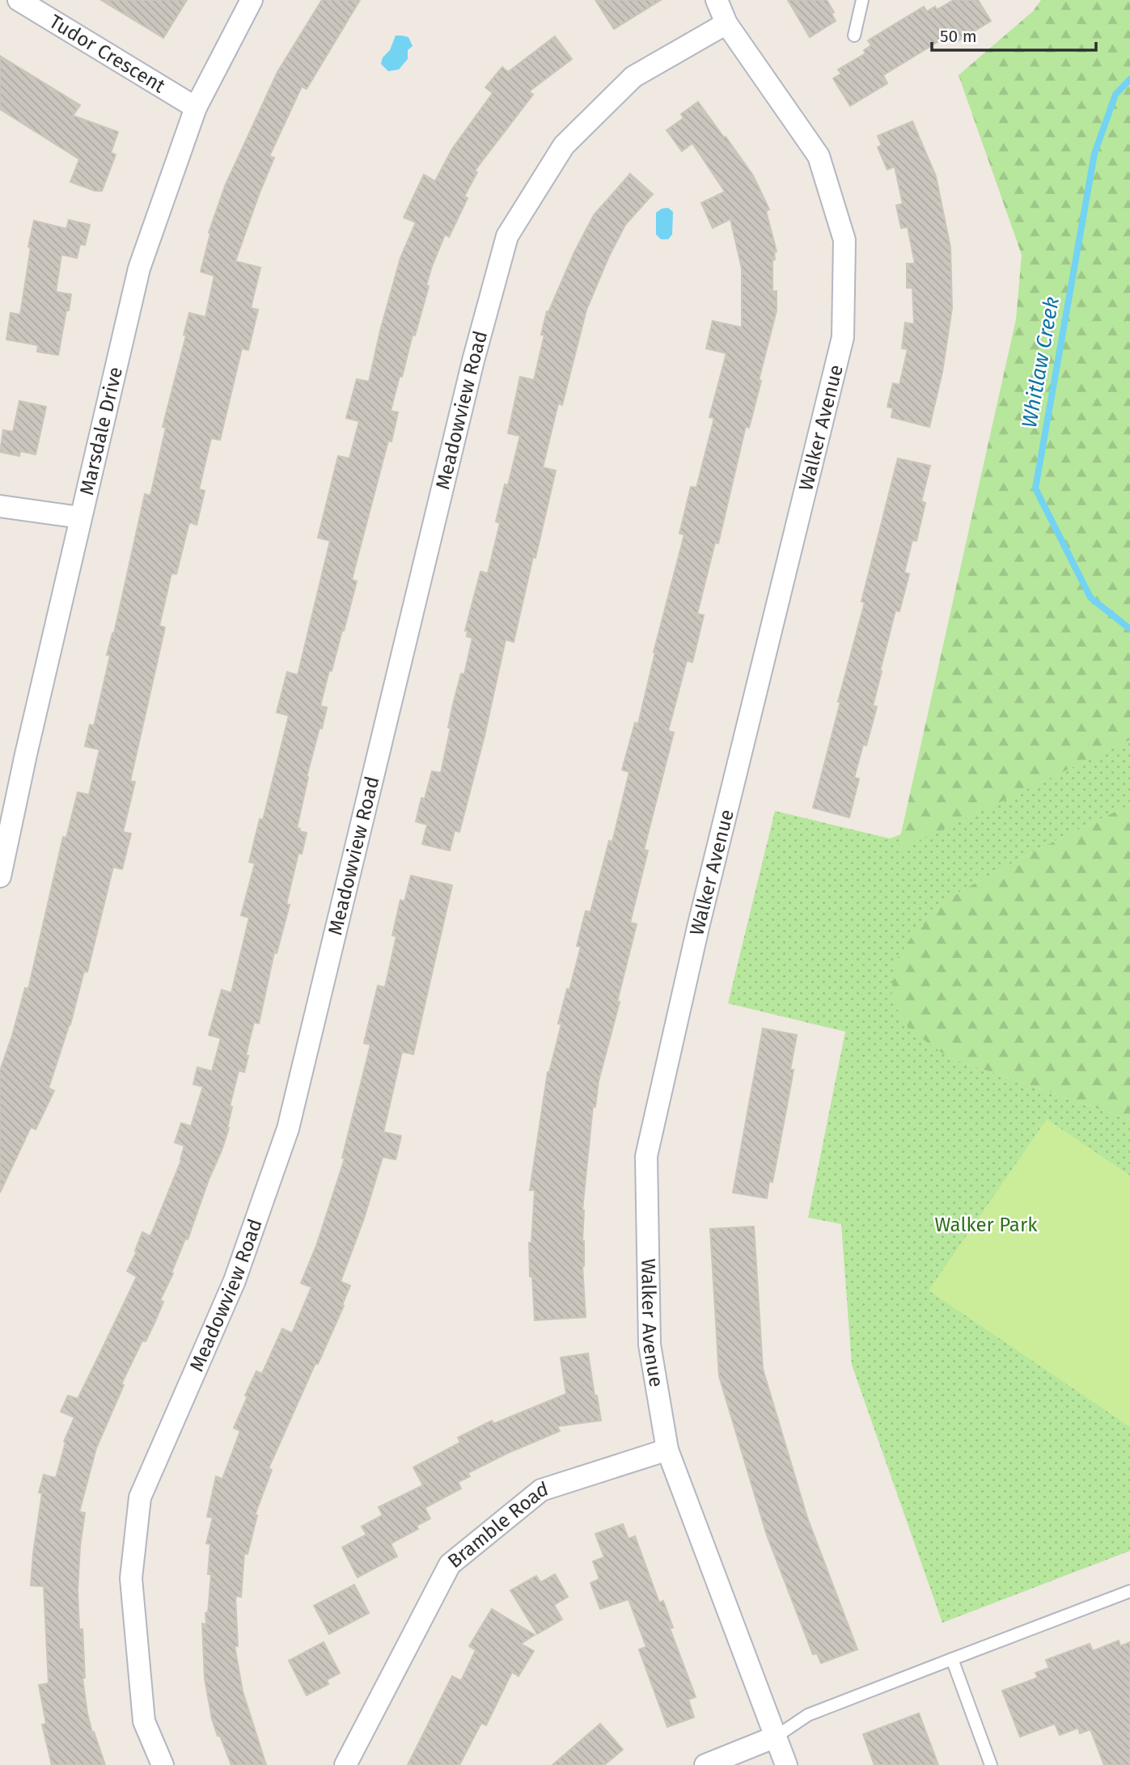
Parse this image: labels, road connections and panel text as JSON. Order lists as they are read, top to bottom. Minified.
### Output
{"streets":{"street":["Tudor Crescent","Meadowview Road","Walker Avenue","Marsdale Drive","Bramble Road"]},"crossings":[["Tudor Crescent","Marsdale Drive"],["Meadowview Road","Walker Avenue"],["Walker Avenue","Bramble Road"]],"water":["Whitlaw Creek"],"parks":["Walker Park"],"scale_bar":"50 m"}
